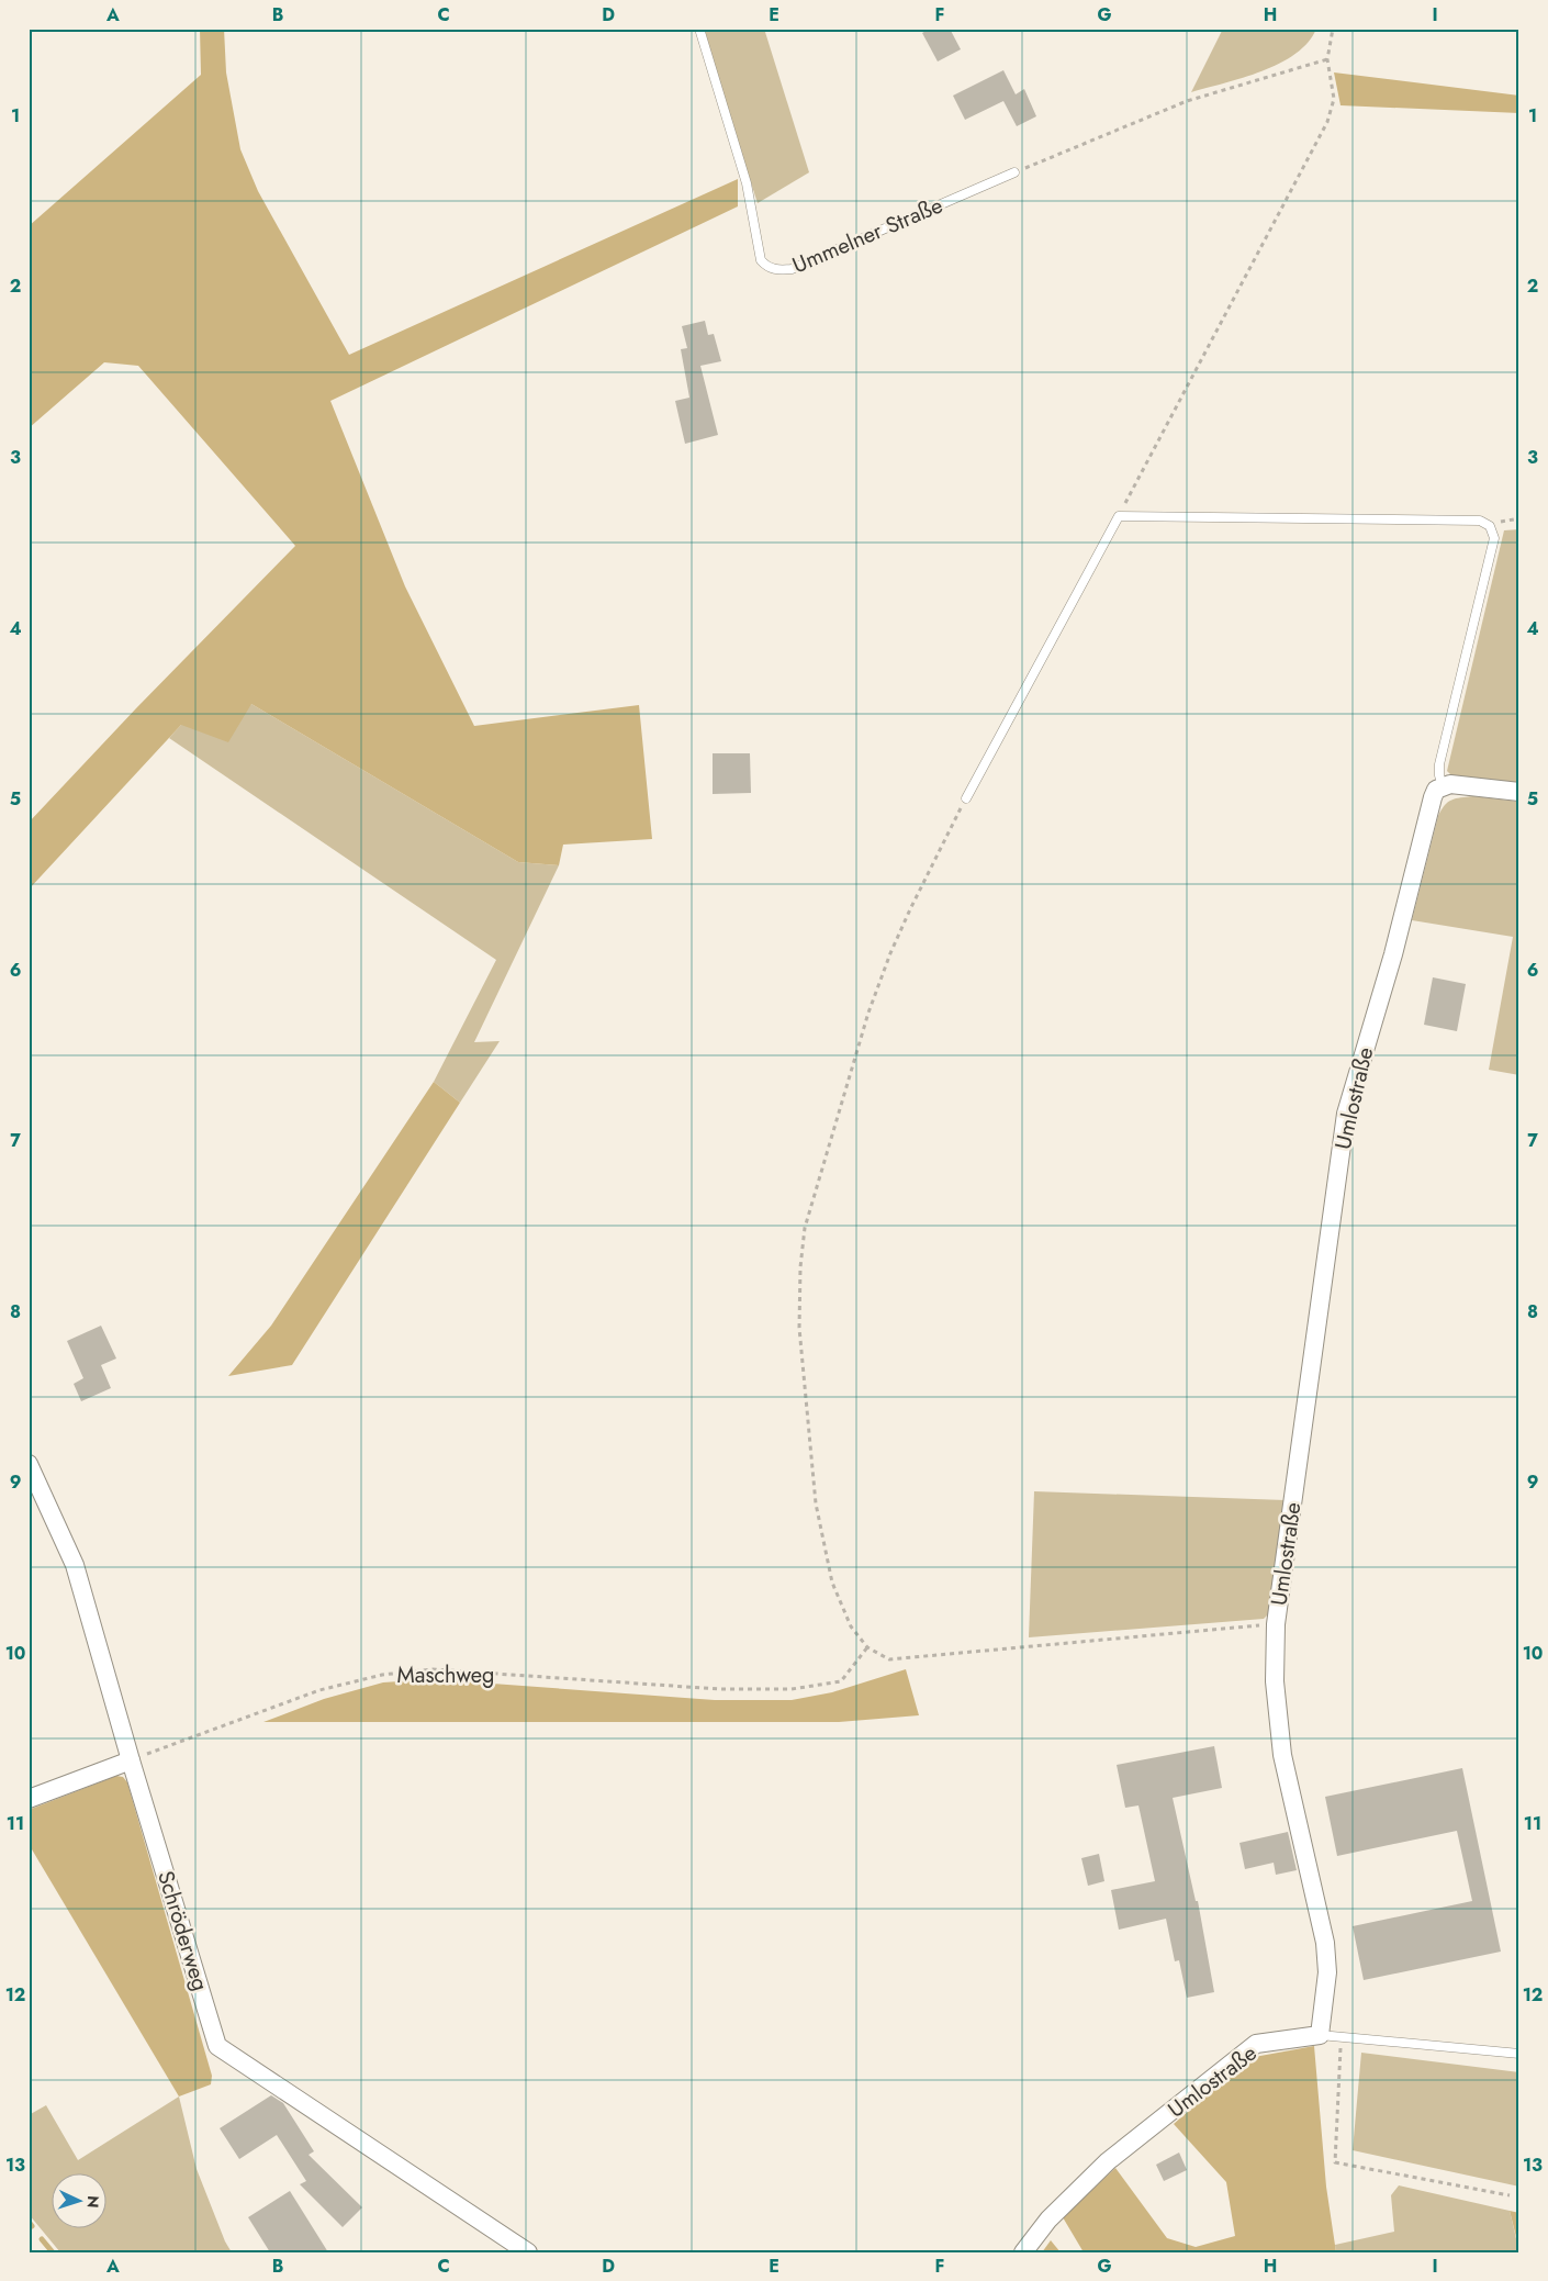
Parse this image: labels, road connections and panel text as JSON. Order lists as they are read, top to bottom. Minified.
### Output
{"streets":{"street":["Umlostraße","Schröderweg"],"lane":["Ummelner Straße"],"path":["Maschweg"]},"crossings":[["Maschweg","Schröderweg"]],"north":"right","grid":{"columns":["A","B","C","D","E","F","G","H","I"],"rows":["1","2","3","4","5","6","7","8","9","10","11","12","13"]}}
